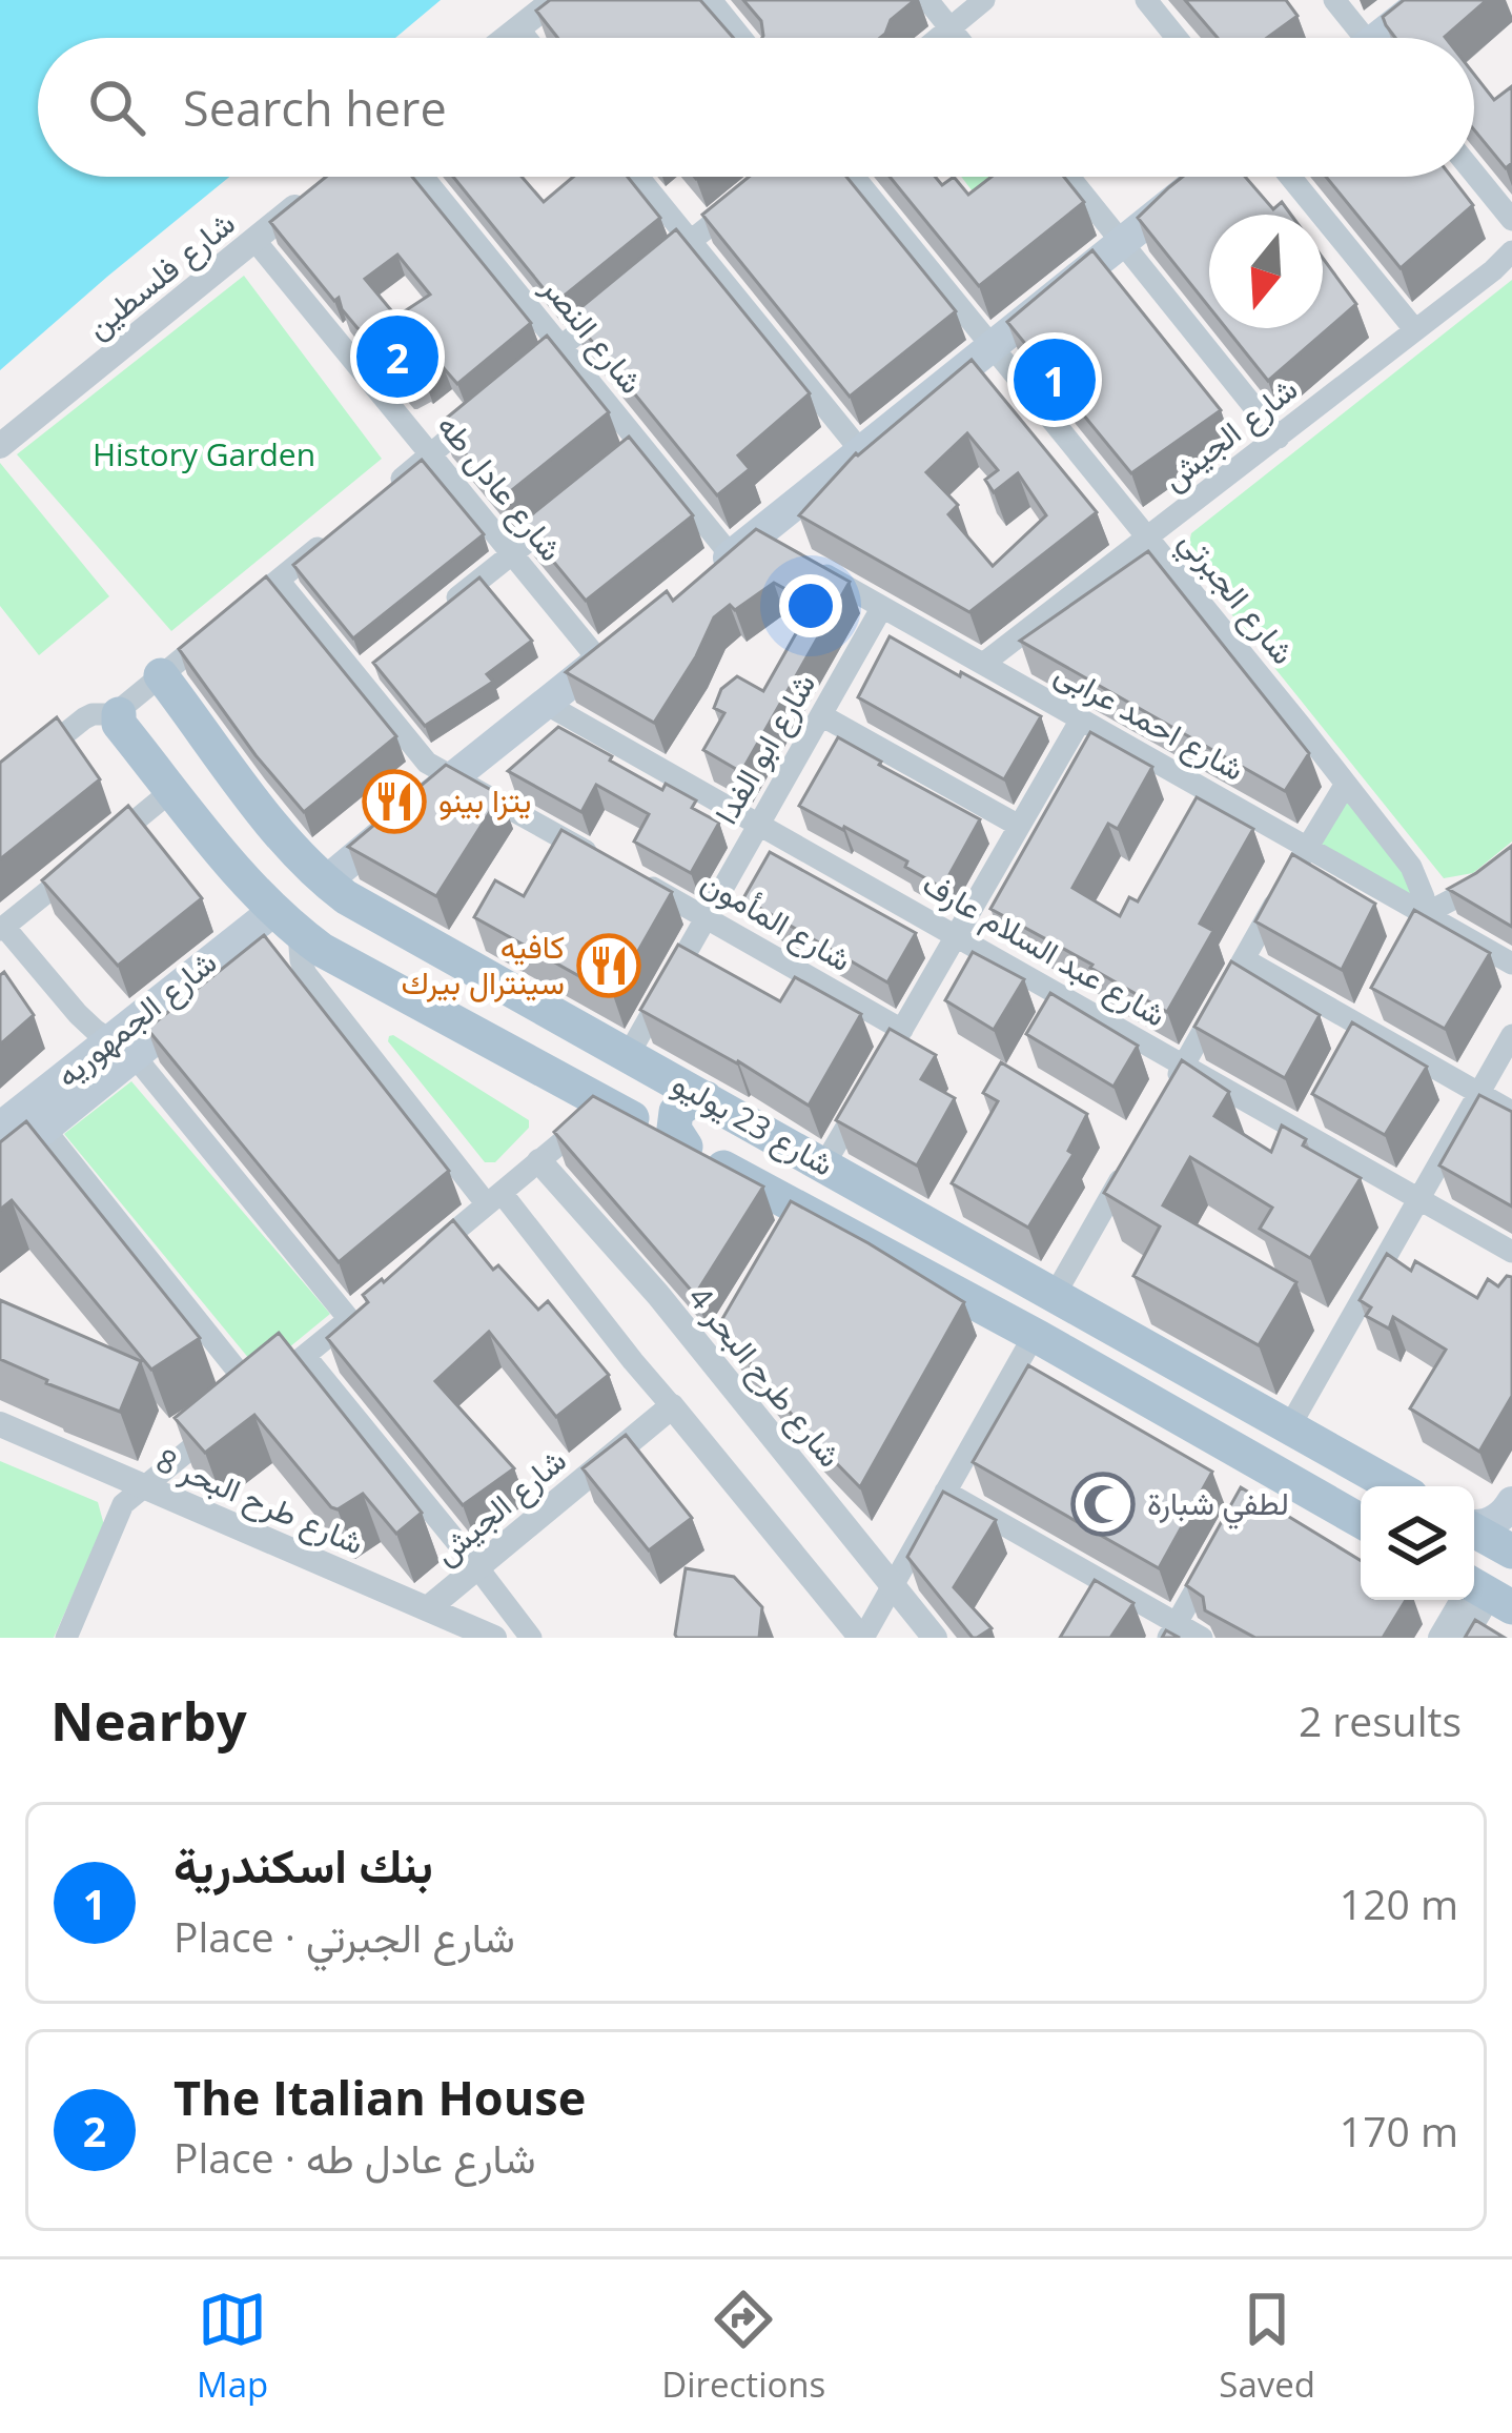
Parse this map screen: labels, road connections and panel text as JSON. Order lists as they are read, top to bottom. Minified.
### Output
{"streets":{"main road":["شارع الجمهوريه","شارع 23 يوليو"],"street":["شارع فلسطين","شارع النصر","شارع الجيش","شارع عادل طه","شارع الجبرتي","شارع احمد عرابى","شارع ابو الفدا","شارع المأمون","شارع عبد السلام عارف","شارع طرح البحر 4","شارع طرح البحر 8"]},"crossings":[["شارع فلسطين","شارع عادل طه"],["شارع النصر","شارع احمد عرابى"],["شارع الجيش","شارع الجبرتي"],["شارع الجيش","شارع احمد عرابى"],["شارع الجيش","شارع طرح البحر 8"],["شارع الجبرتي","شارع احمد عرابى"],["شارع احمد عرابى","شارع ابو الفدا"],["شارع ابو الفدا","شارع المأمون"],["شارع ابو الفدا","شارع عبد السلام عارف"],["شارع ابو الفدا","شارع 23 يوليو"],["شارع المأمون","شارع عبد السلام عارف"],["شارع الجمهوريه","شارع 23 يوليو"]],"parks":["History Garden"],"places":{"restaurant":["يتزا بينو","كافيه سينترال بيرك"],"mosque":["لطفي شبارة"]},"north":"bottom","page":{"search":"Search here","pins":["2","1"],"heading":["Nearby","2 results"],"list":[{"mark":"1","name":"بنك اسكندرية","note":"Place · شارع الجبرتي","value":"120 m"},{"mark":"2","name":"The Italian House","note":"Place · شارع عادل طه","value":"170 m"}],"nav":["Map","Directions","Saved"]}}
